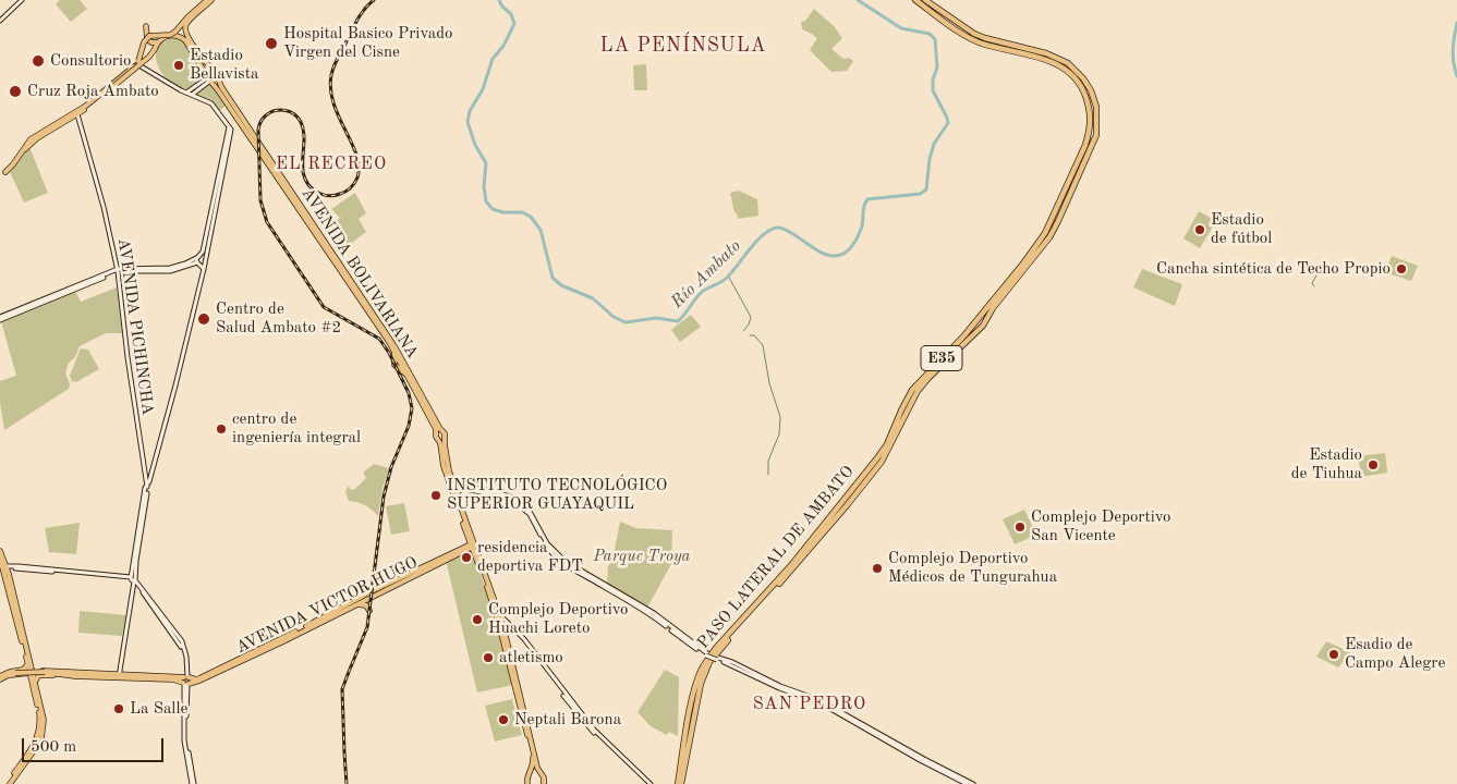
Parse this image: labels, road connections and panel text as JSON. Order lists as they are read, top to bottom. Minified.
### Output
{"streets":{"highway":["E35","PASO LATERAL DE AMBATO"],"main road":["AVENIDA BOLIVARIANA","AVENIDA PICHINCHA","AVENIDA VICTOR HUGO"]},"districts":["LA PENÍNSULA","EL RECREO","SAN PEDRO"],"water":["Río Ambato"],"parks":["Parque Troya"],"places":["Hospital Basico Privado Virgen del Cisne","Consultorio","Estadio Bellavista","Cruz Roja Ambato","Estadio de fútbol","Cancha sintética de Techo Propio","Centro de Salud Ambato #2","centro de ingeniería integral","Estadio de Tiuhua","INSTITUTO TECNOLÓGICO SUPERIOR GUAYAQUIL","Complejo Deportivo San Vicente","residencia deportiva FDT","Complejo Deportivo Médicos de Tungurahua","Complejo Deportivo Huachi Loreto","Esadio de Campo Alegre","atletismo","La Salle","Neptali Barona"],"scale_bar":"500 m"}
